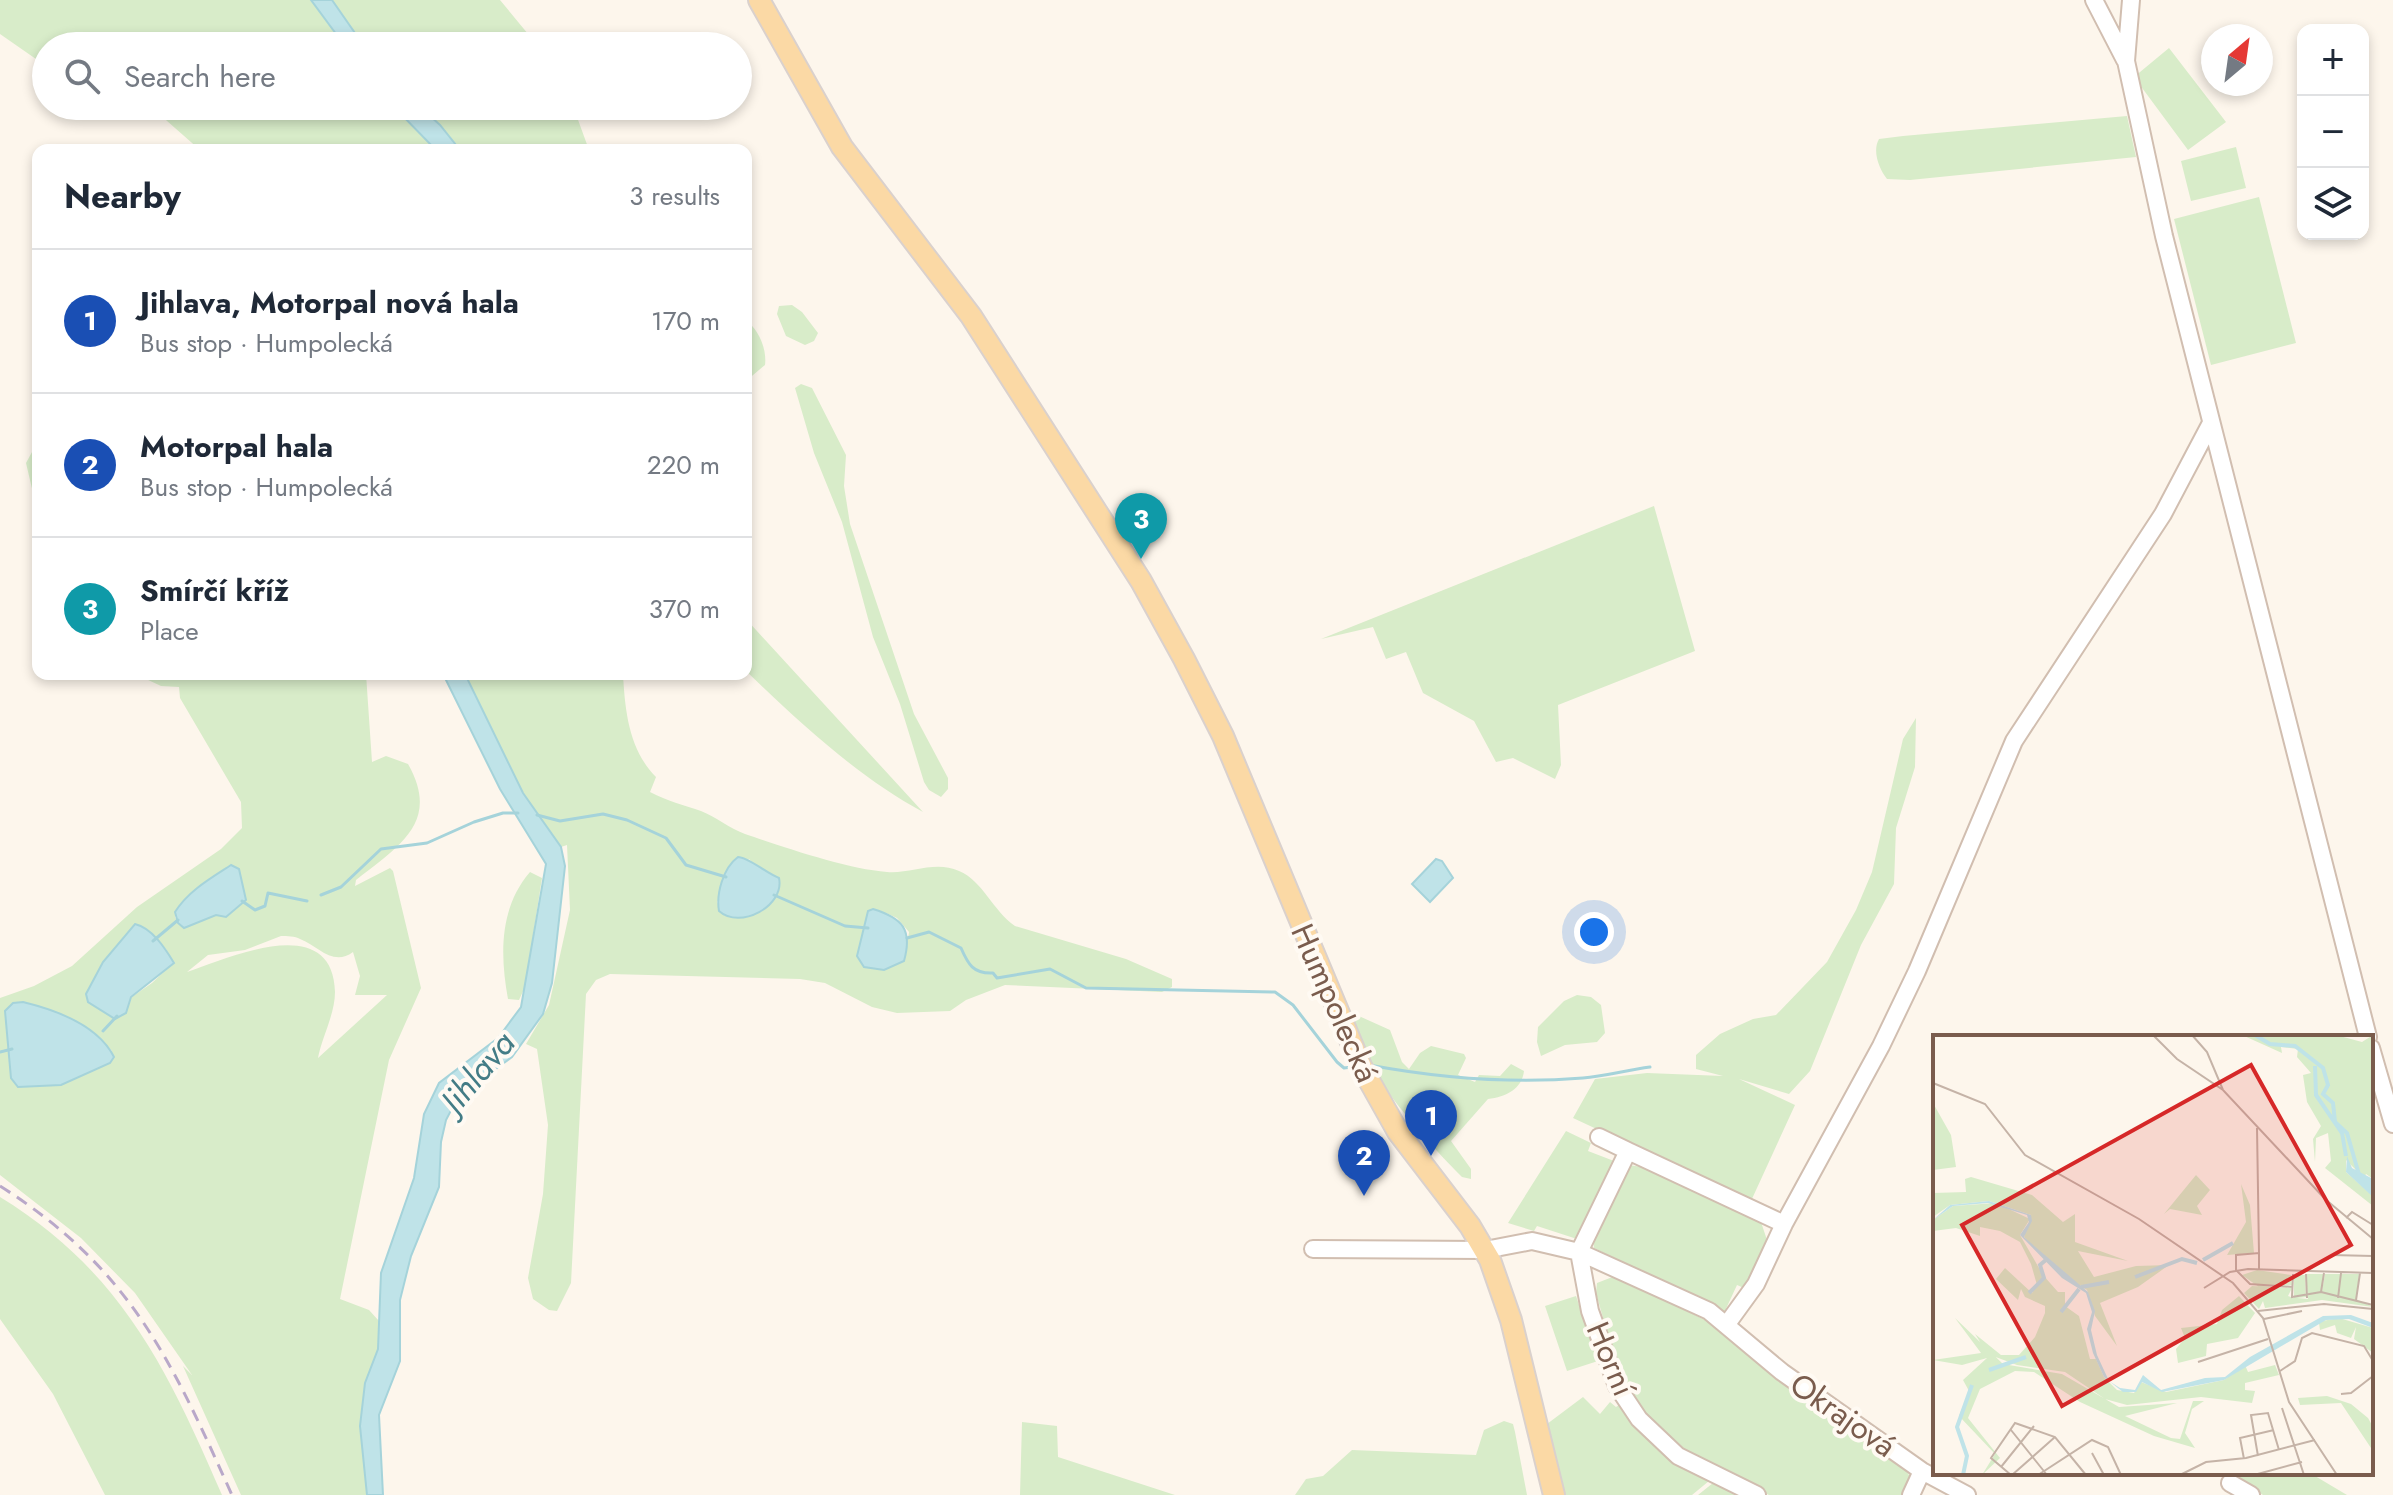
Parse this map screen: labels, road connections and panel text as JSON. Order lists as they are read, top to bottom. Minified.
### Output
{"streets":{"main road":["Humpolecká"],"street":["Horní","Okrajová"]},"crossings":[["Humpolecká","Okrajová"],["Horní","Okrajová"]],"water":["Jihlava"],"north":"top right","page":{"map_buttons":["+","−"],"search":"Search here","heading":["Nearby","3 results"],"list":[{"mark":"1","name":"Jihlava, Motorpal nová hala","note":"Bus stop · Humpolecká","value":"170 m"},{"mark":"2","name":"Motorpal hala","note":"Bus stop · Humpolecká","value":"220 m"},{"mark":"3","name":"Smírčí kříž","note":"Place","value":"370 m"}],"pins":["3","1","2"]}}
